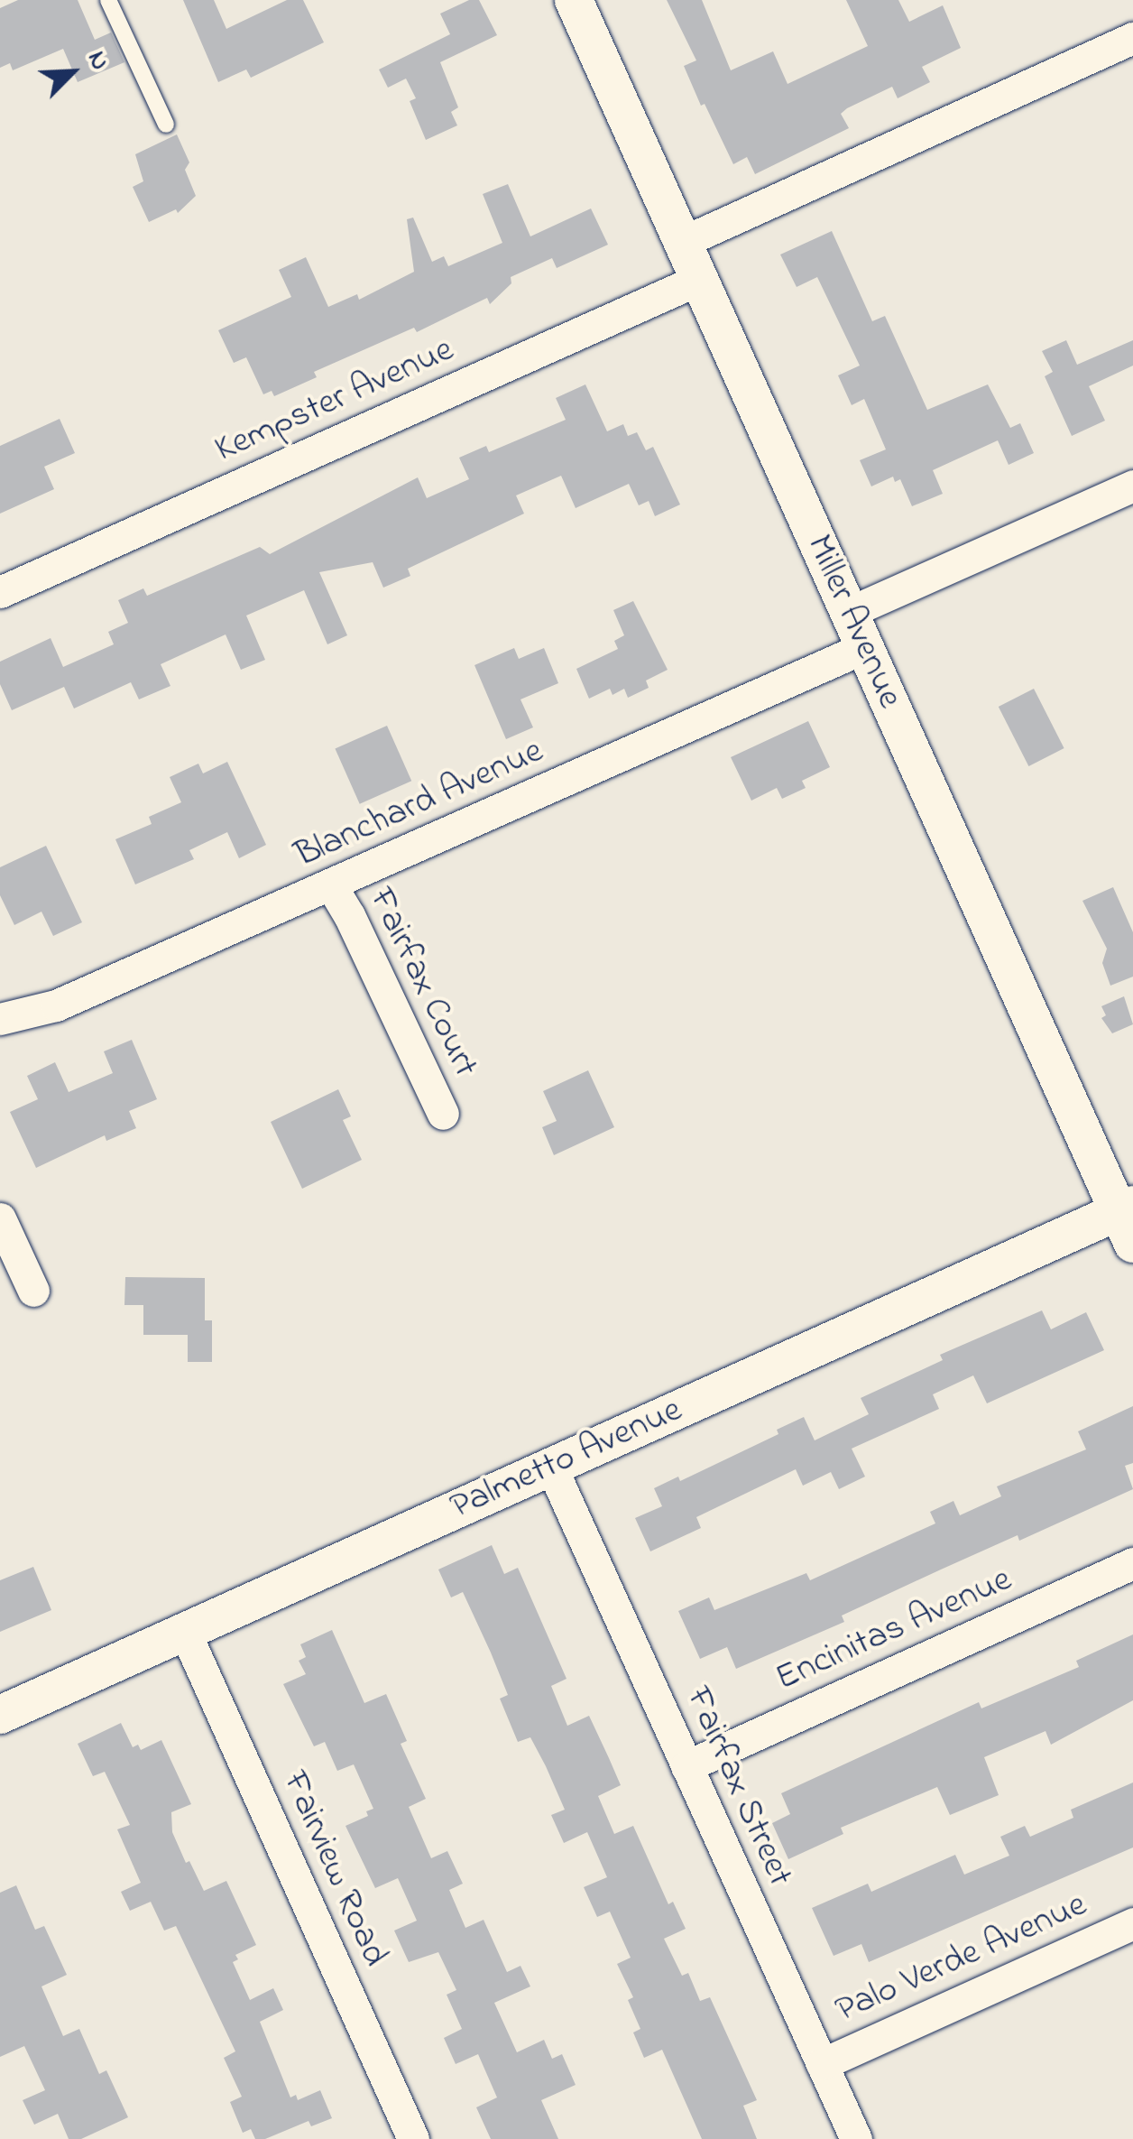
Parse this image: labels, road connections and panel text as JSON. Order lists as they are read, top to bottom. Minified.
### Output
{"streets":{"street":["Kempster Avenue","Miller Avenue","Blanchard Avenue","Fairfax Court","Palmetto Avenue","Encinitas Avenue","Fairfax Street","Fairview Road","Palo Verde Avenue"]},"crossings":[["Kempster Avenue","Miller Avenue"],["Miller Avenue","Blanchard Avenue"],["Miller Avenue","Palmetto Avenue"],["Blanchard Avenue","Fairfax Court"],["Palmetto Avenue","Fairfax Street"],["Palmetto Avenue","Fairview Road"],["Encinitas Avenue","Fairfax Street"],["Fairfax Street","Palo Verde Avenue"]],"north":"top right"}
